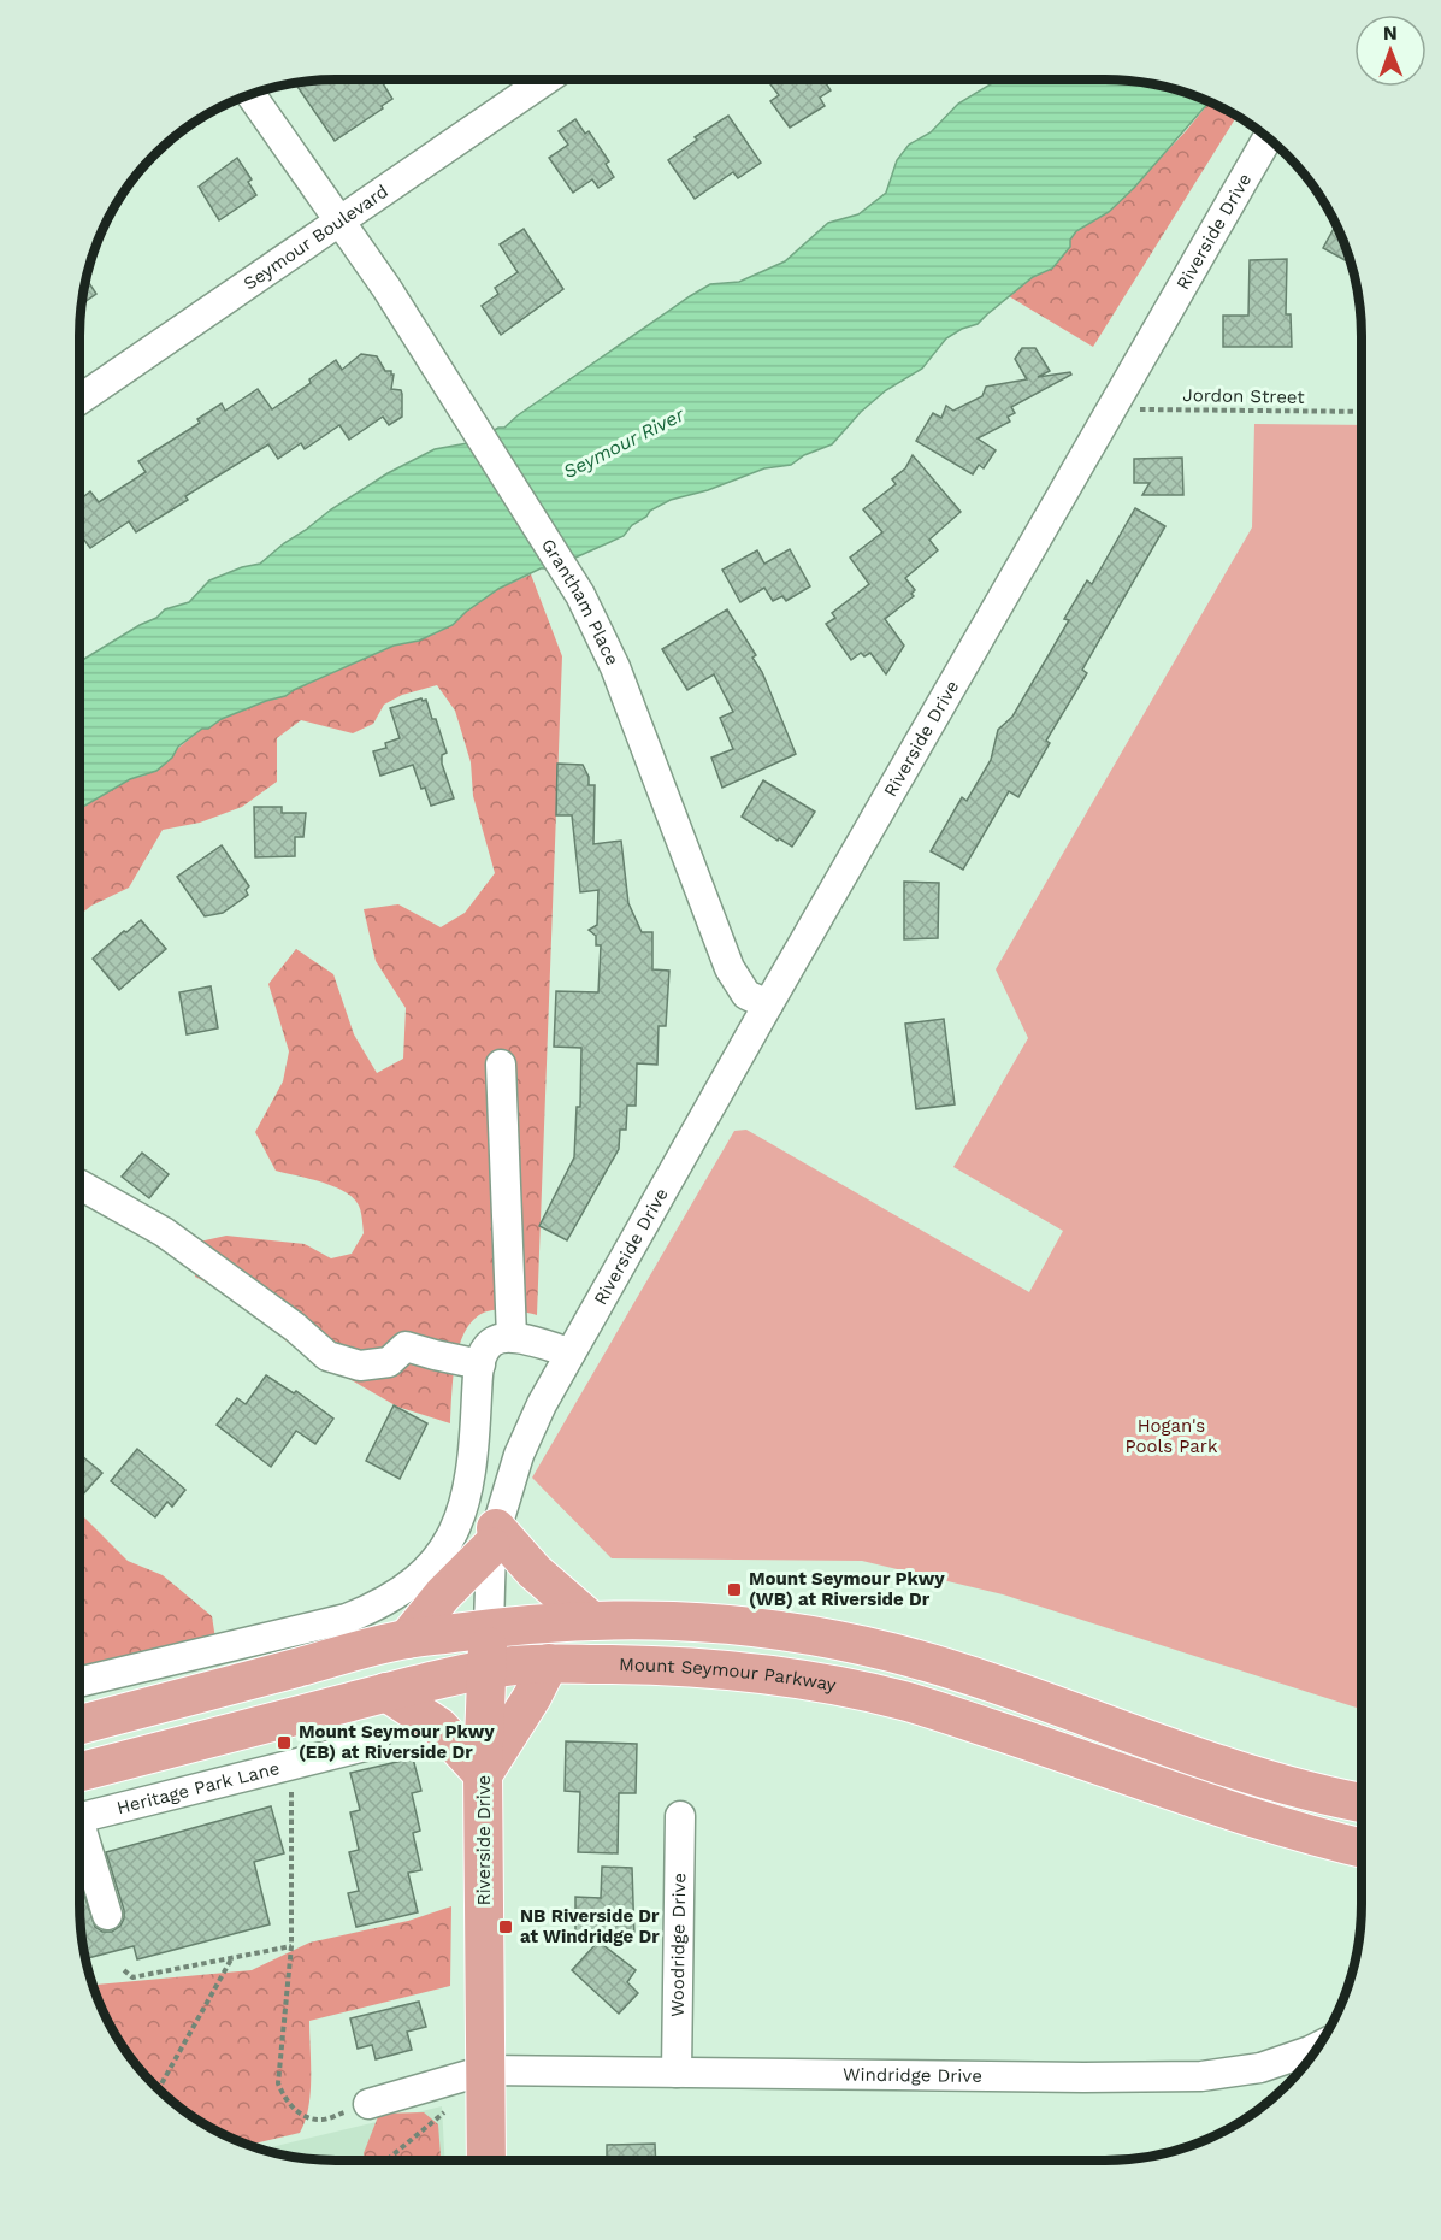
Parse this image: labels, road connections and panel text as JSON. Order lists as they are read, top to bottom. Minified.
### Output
{"streets":{"main road":["Riverside Drive","Mount Seymour Parkway"],"street":["Seymour Boulevard","Grantham Place","Heritage Park Lane","Woodridge Drive","Windridge Drive"],"path":["Jordon Street"]},"crossings":[["Riverside Drive","Jordon Street"],["Riverside Drive","Grantham Place"],["Riverside Drive","Mount Seymour Parkway"],["Riverside Drive","Windridge Drive"],["Seymour Boulevard","Grantham Place"],["Woodridge Drive","Windridge Drive"]],"water":["Seymour River"],"parks":["Hogan's Pools Park"],"places":{"transit":["Mount Seymour Pkwy (WB) at Riverside Dr","Mount Seymour Pkwy (EB) at Riverside Dr","NB Riverside Dr at Windridge Dr"]},"north":"top"}
